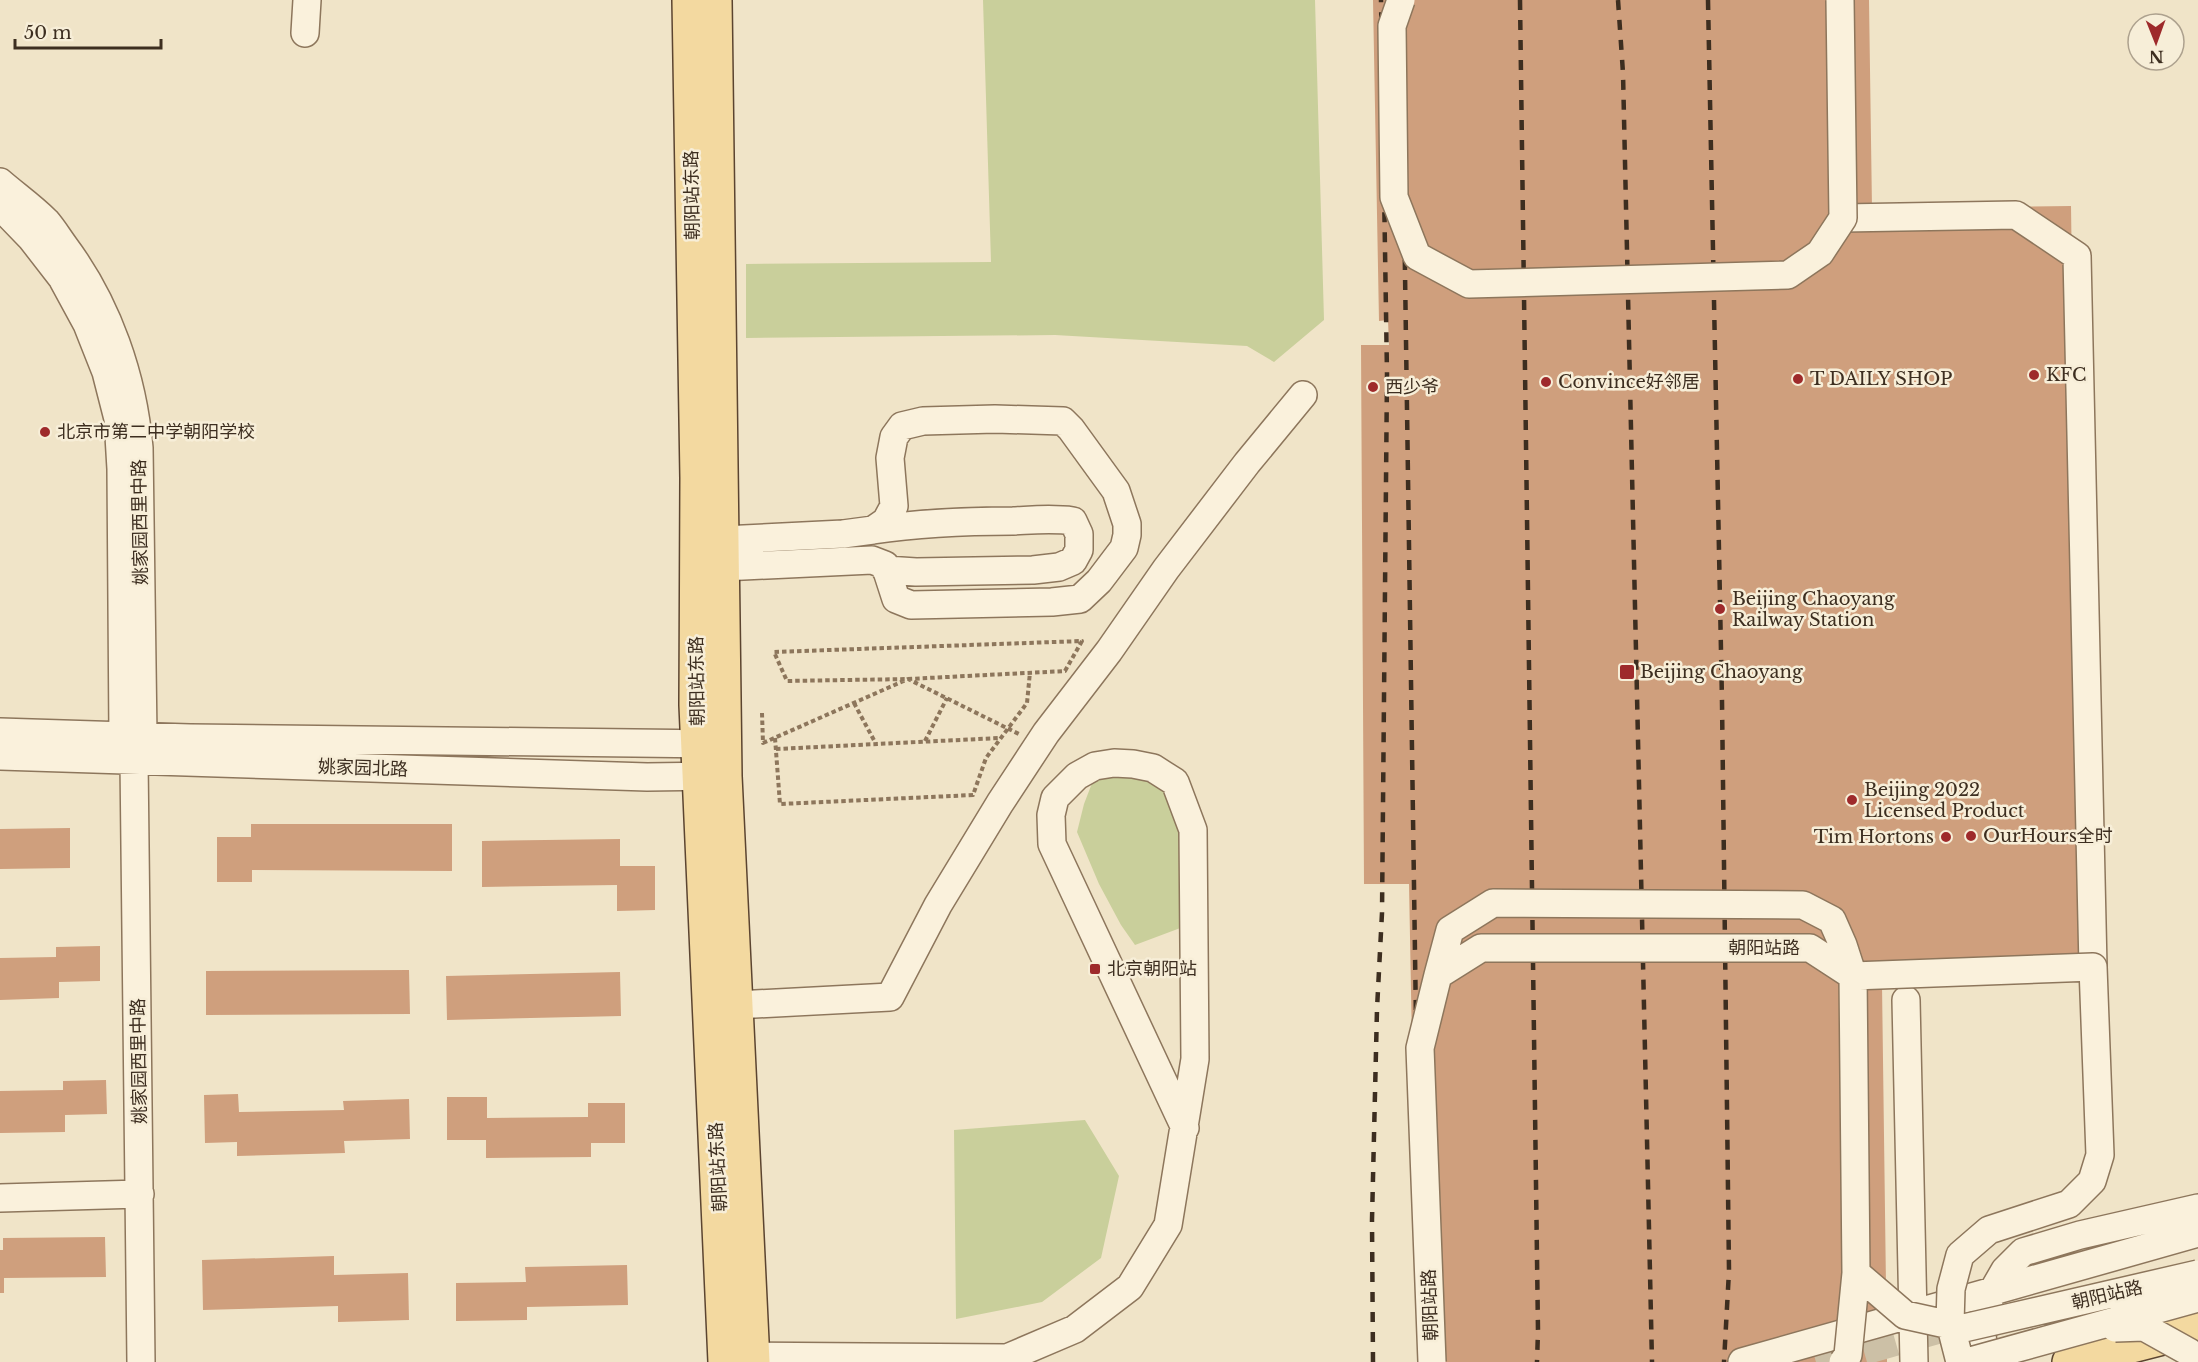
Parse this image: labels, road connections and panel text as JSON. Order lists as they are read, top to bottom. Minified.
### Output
{"streets":{"main road":["朝阳站东路"],"street":["姚家园西里中路","姚家园北路","朝阳站路"]},"crossings":[["朝阳站东路","姚家园北路"],["姚家园西里中路","姚家园北路"]],"places":{"other":["KFC","T DAILY SHOP","Convince好邻居","西少爷","北京市第二中学朝阳学校","Beijing Chaoyang Railway Station","Beijing 2022 Licensed Product","OurHours全时","Tim Hortons"],"transit":["Beijing Chaoyang","北京朝阳站"]},"scale_bar":"50 m","north":"bottom"}
